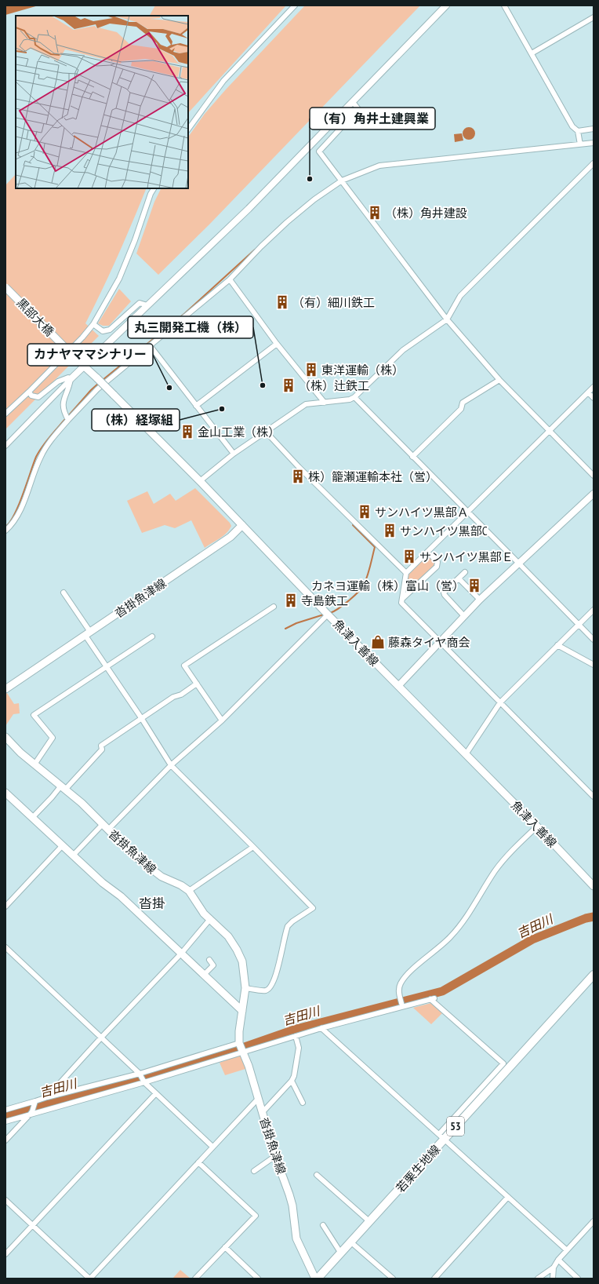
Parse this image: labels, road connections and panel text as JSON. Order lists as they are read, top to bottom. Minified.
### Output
{"streets":{"main road":["黒部大橋","沓掛魚津線","魚津入善線","53","若栗生地線"]},"crossings":[["黒部大橋","魚津入善線"],["沓掛魚津線","魚津入善線"]],"districts":["沓掛"],"water":["吉田川"],"places":{"other":["（有）角井土建興業","丸三開発工機（株）","カナヤママシナリー","（株）経塚組"],"building":["（株）角井建設","（有）細川鉄工","東洋運輸（株）","（株）辻鉄工","金山工業（株）","株）籠瀬運輸本社（営）","サンハイツ黒部Ａ","サンハイツ黒部C","サンハイツ黒部Ｅ","カネヨ運輸（株）富山（営）","寺島鉄工"],"shop":["藤森タイヤ商会"]}}
